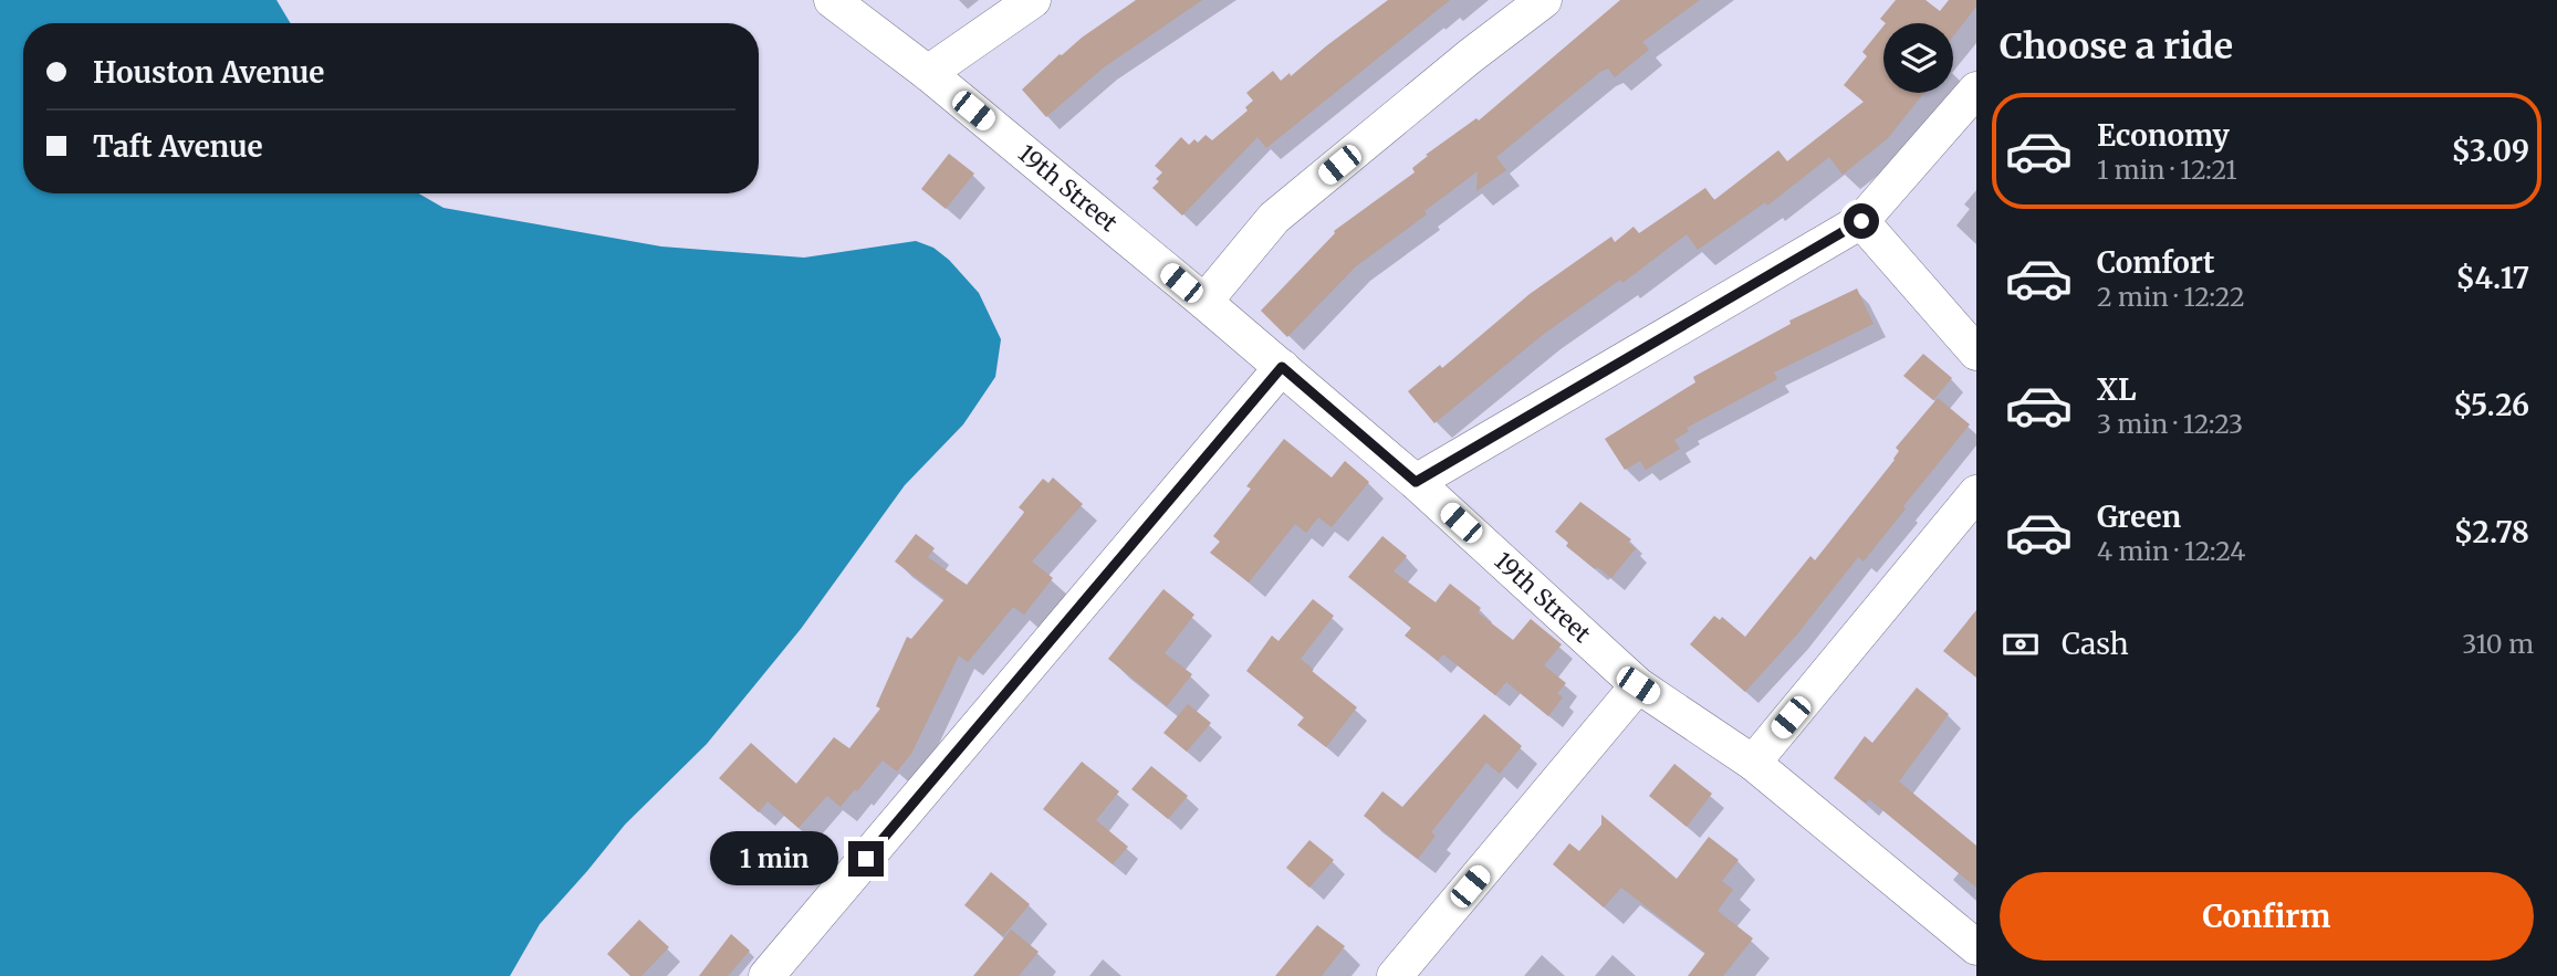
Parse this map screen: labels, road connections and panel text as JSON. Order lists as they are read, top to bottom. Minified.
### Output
{"streets":{"street":["19th Street"]},"page":{"heading":"Choose a ride","banner":["Houston Avenue","Taft Avenue"],"list":[{"name":"Economy","note":"1 min · 12:21","value":"$3.09"},{"name":"Comfort","note":"2 min · 12:22","value":"$4.17"},{"name":"XL","note":"3 min · 12:23","value":"$5.26"},{"name":"Green","note":"4 min · 12:24","value":"$2.78"}],"pay":["Cash","310 m"],"bubble":"1 min","buttons":"Confirm"}}
